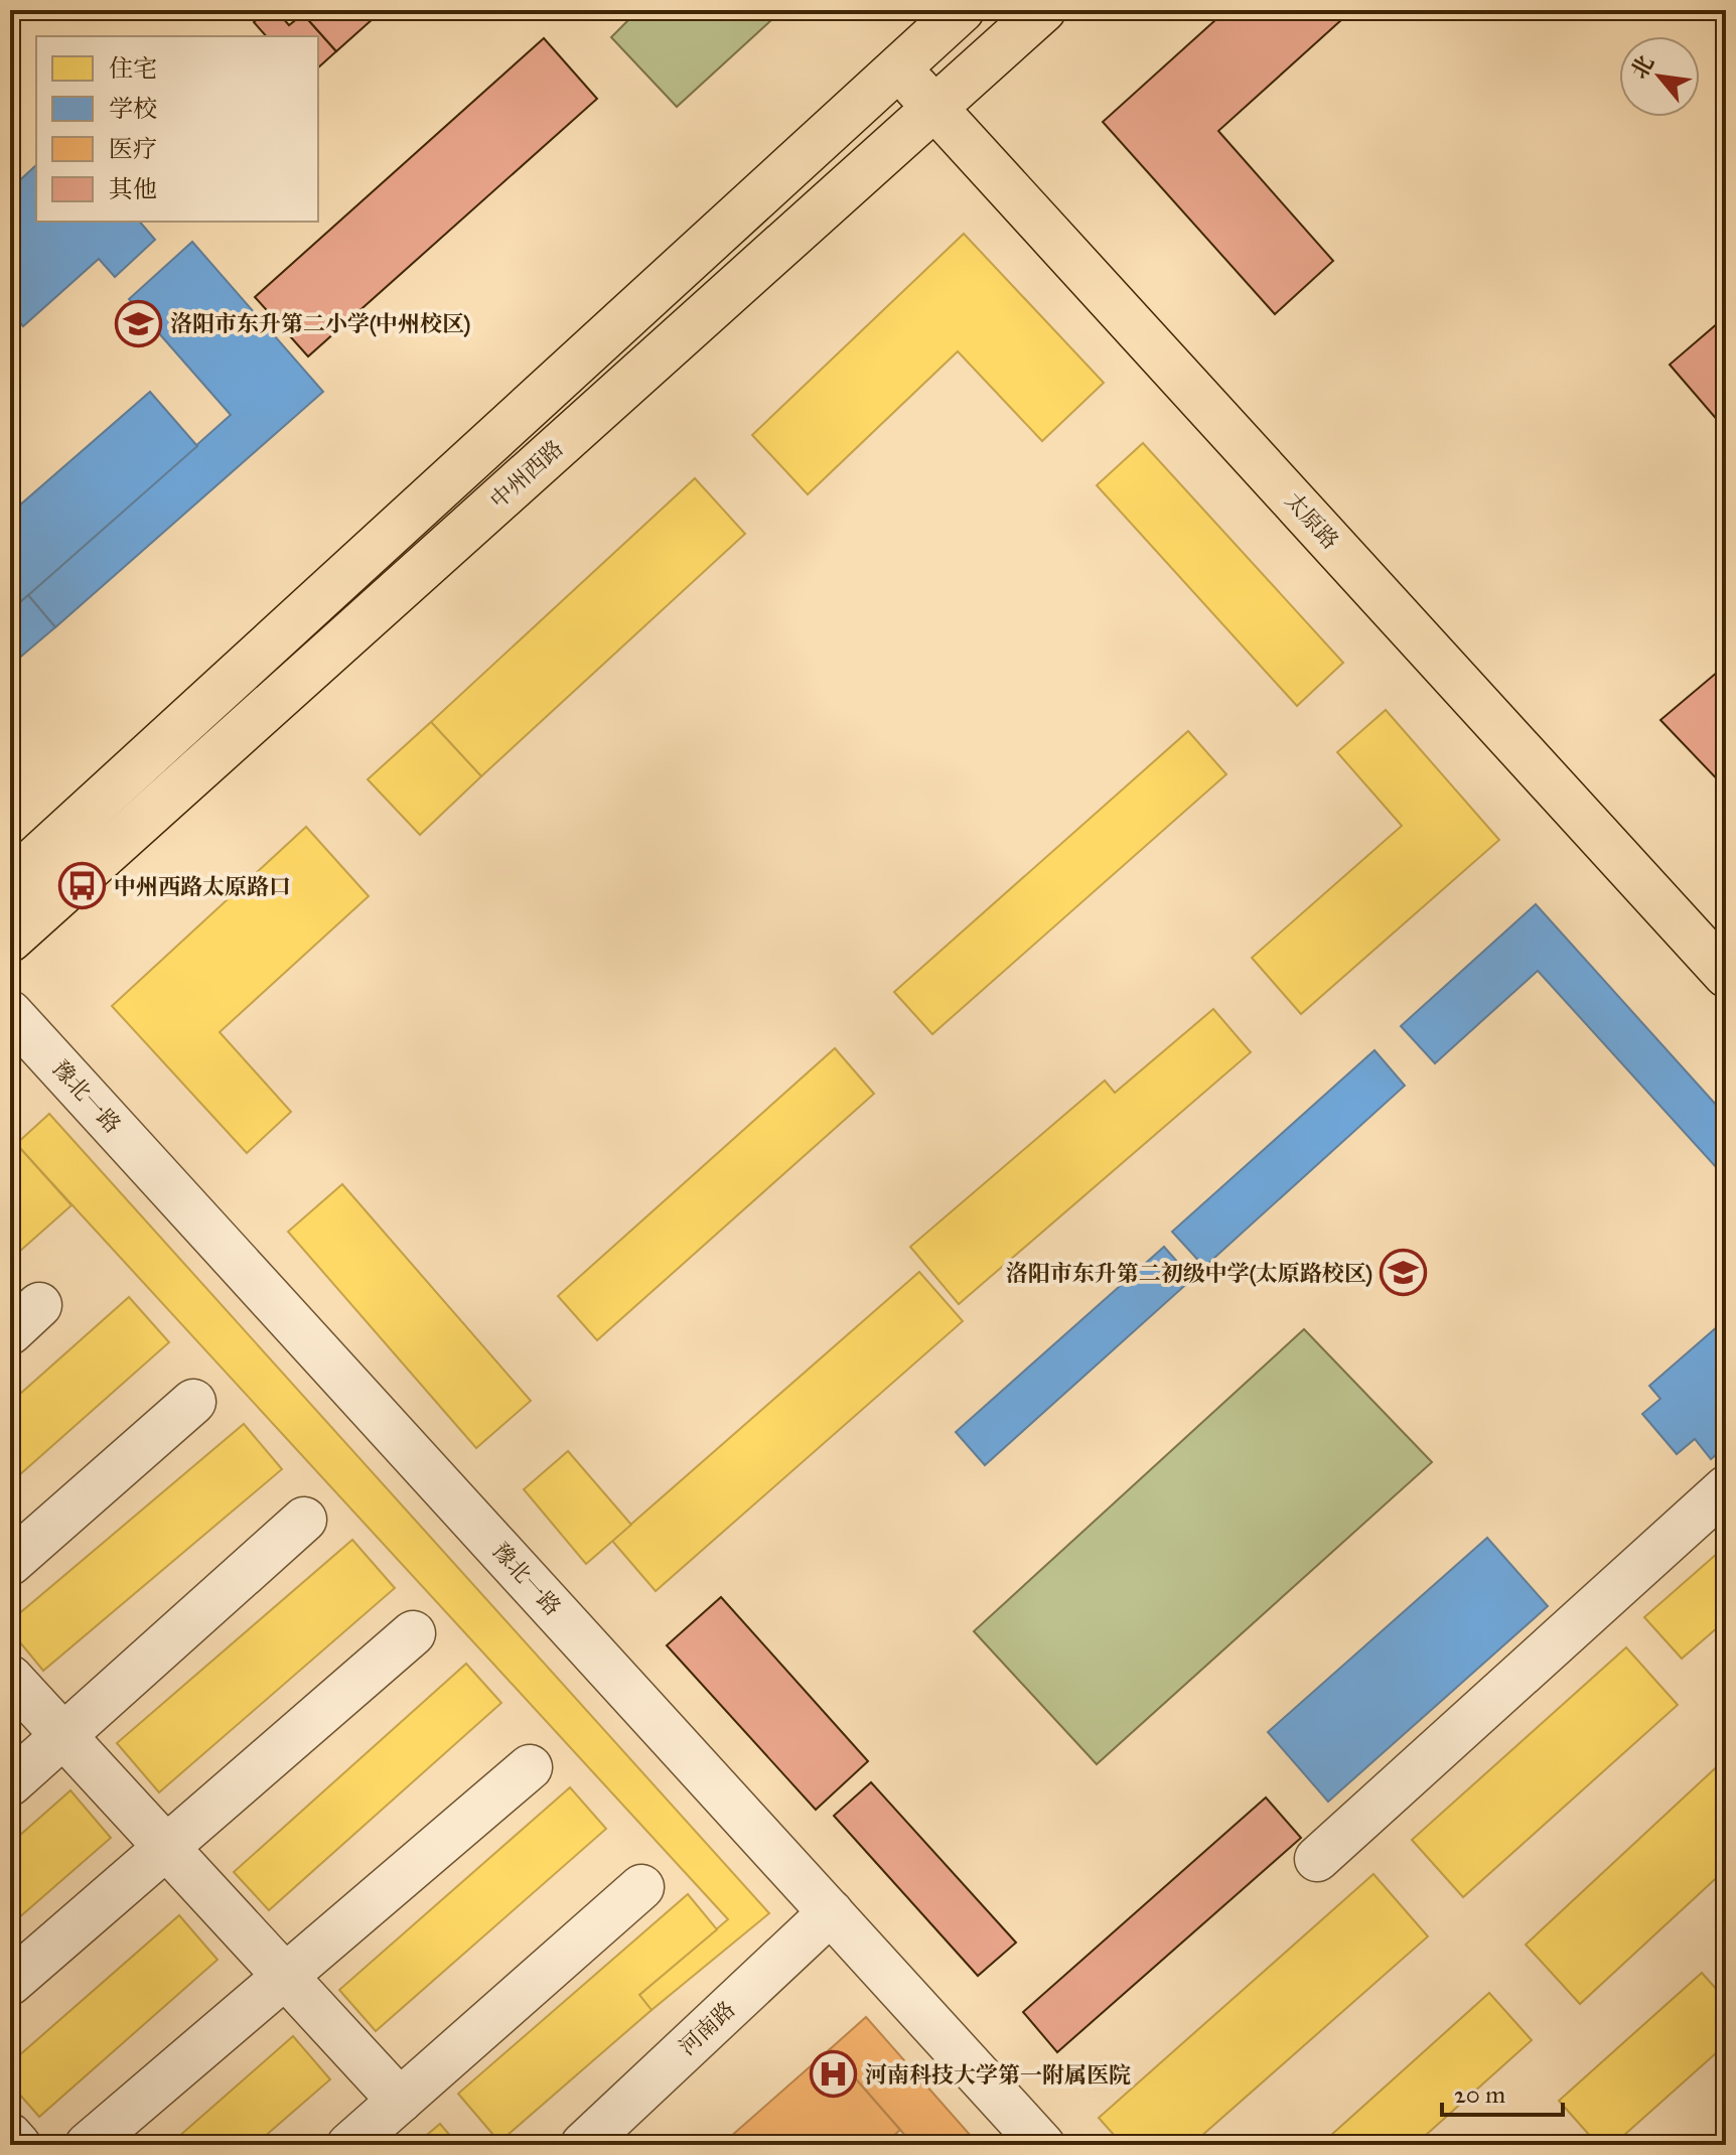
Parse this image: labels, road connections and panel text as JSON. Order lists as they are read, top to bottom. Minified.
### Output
{"streets":{"main road":["中州西路","太原路"],"street":["豫北一路","河南路"]},"crossings":[["中州西路","太原路"],["豫北一路","河南路"]],"places":{"school or university":["洛阳市东升第二小学(中州校区)","洛阳市东升第二初级中学(太原路校区)"],"bus stop":["中州西路太原路口"],"hospital":["河南科技大学第一附属医院"]},"legend":["住宅","学校","医疗","其他"],"scale_bar":"20 m","north":"top left"}
